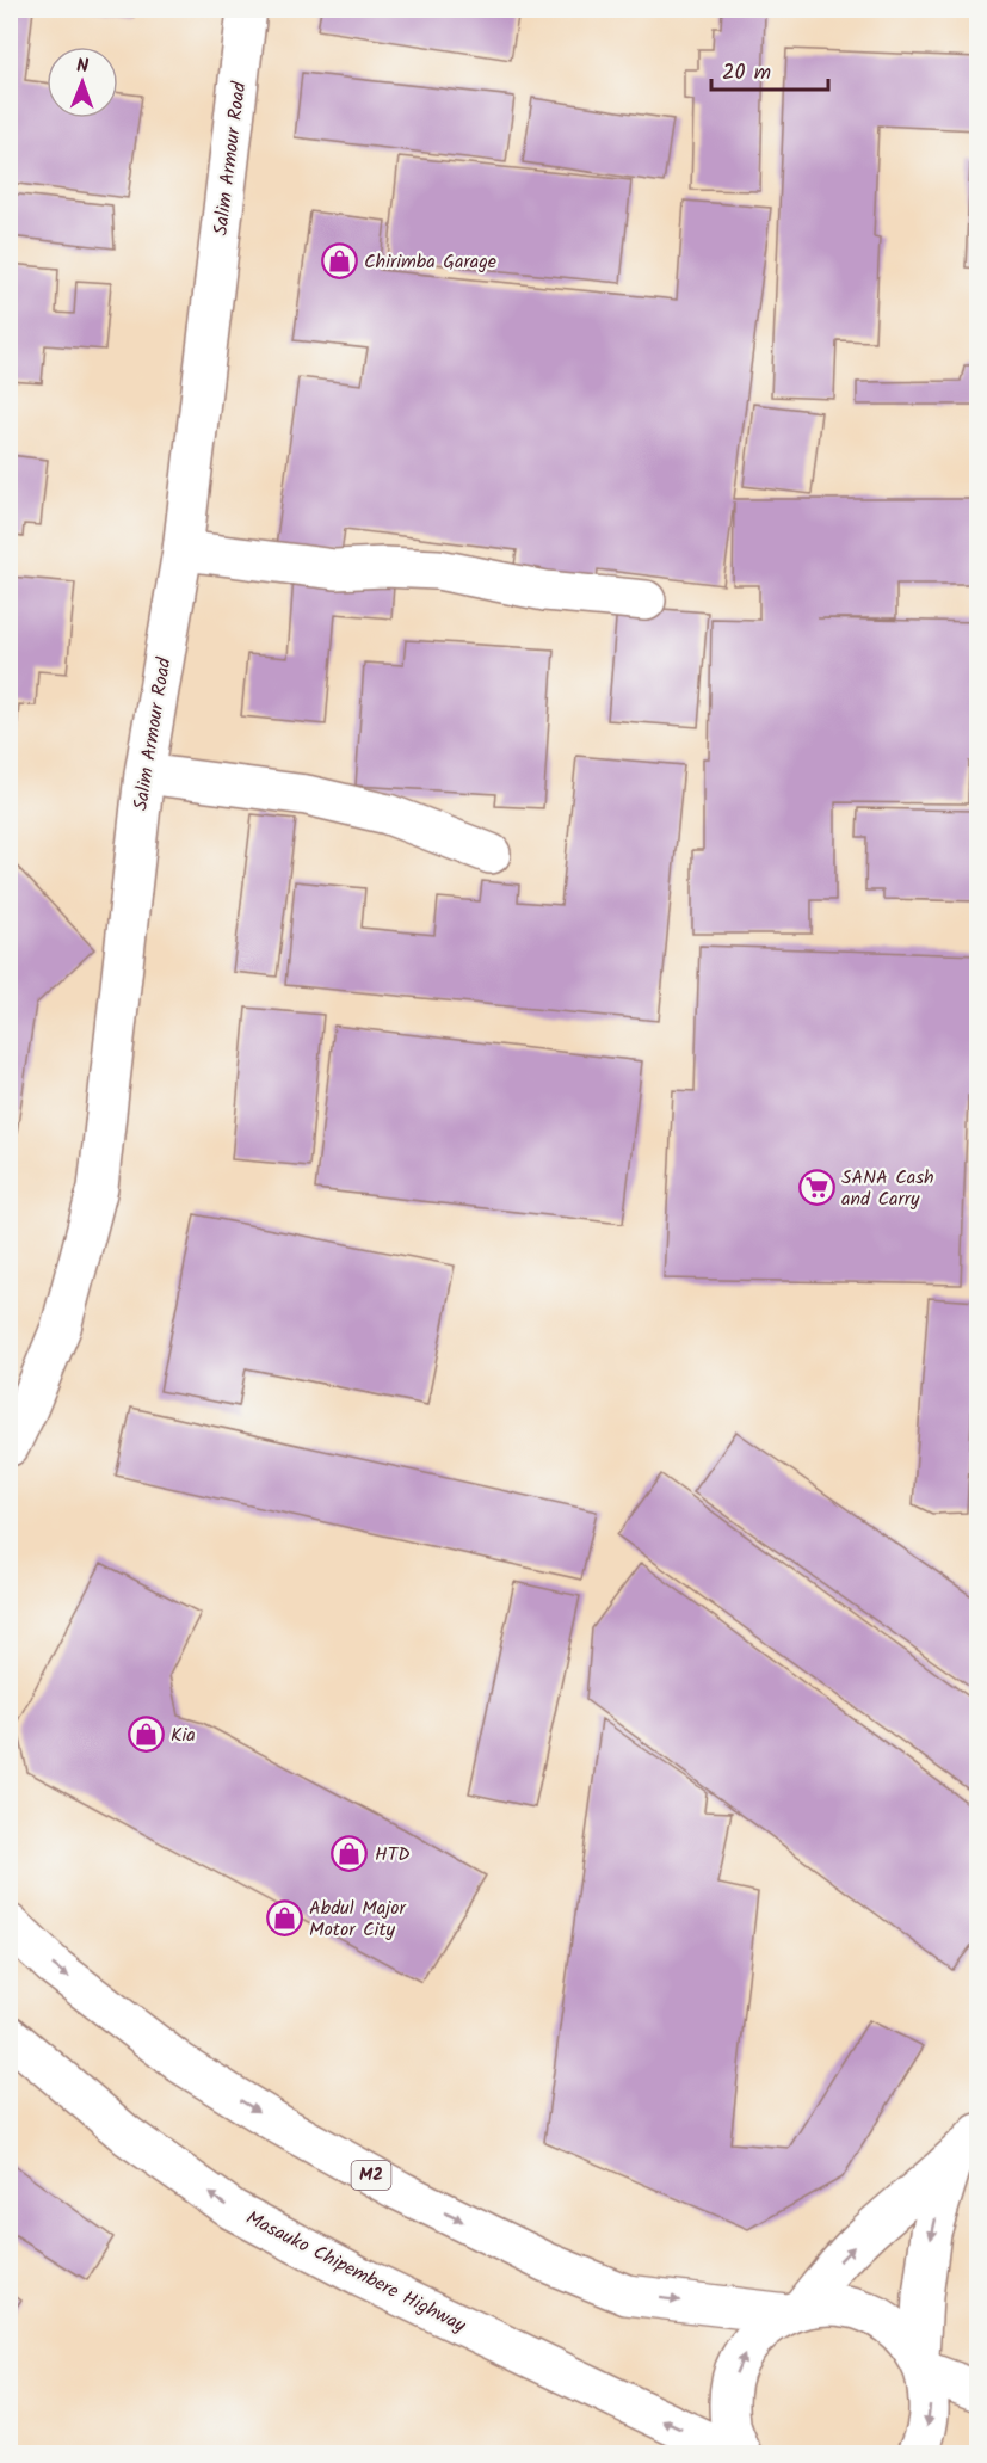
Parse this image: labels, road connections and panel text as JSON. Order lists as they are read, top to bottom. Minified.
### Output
{"streets":{"main road":["Salim Armour Road","M2","Masauko Chipembere Highway"]},"places":{"shop":["Chirimba Garage","Kia","HTD","Abdul Major Motor City"],"supermarket":["SANA Cash and Carry"]},"scale_bar":"20 m","north":"top"}
